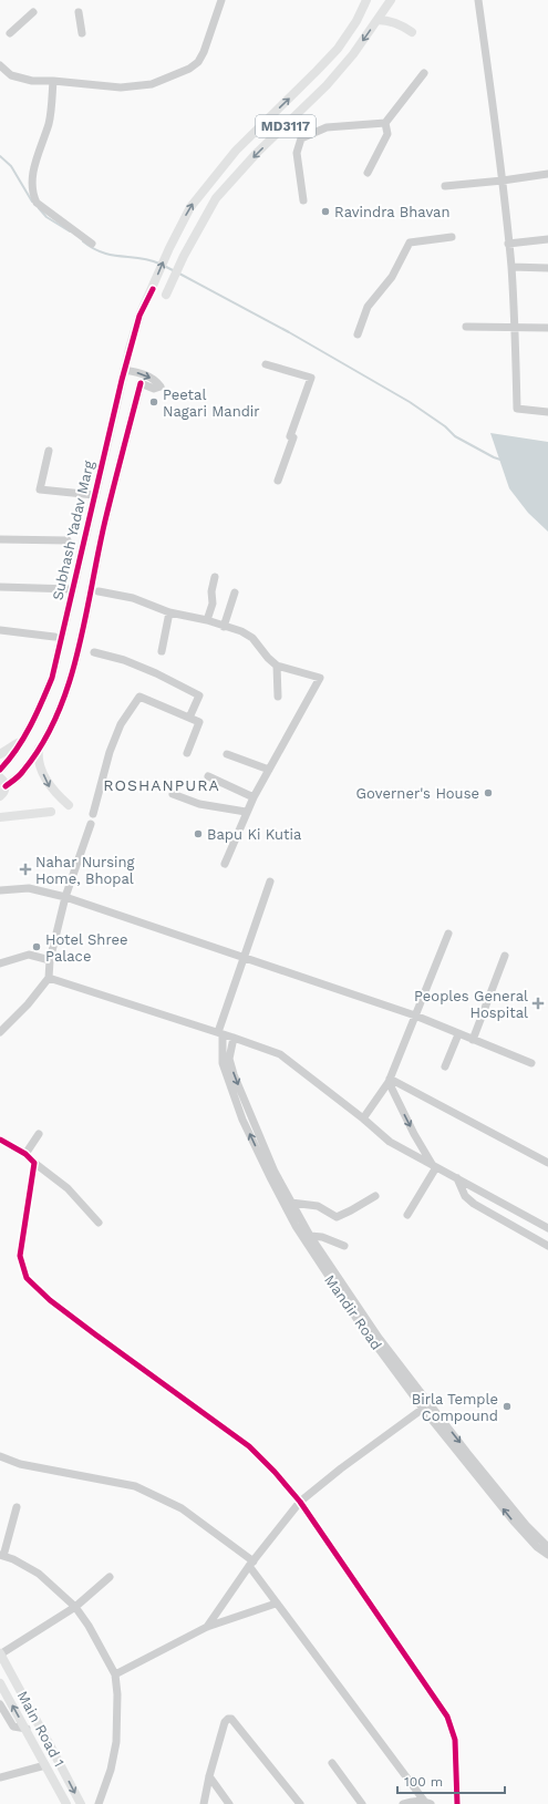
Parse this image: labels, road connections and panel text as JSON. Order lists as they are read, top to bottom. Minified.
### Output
{"streets":{"main road":["MD3117","Subhash Yadav Marg","Main Road 1"],"street":["Mandir Road"]},"districts":["ROSHANPURA"],"places":{"other":["Ravindra Bhavan","Peetal Nagari Mandir","Governer's House","Bapu Ki Kutia","Hotel Shree Palace","Birla Temple Compound"],"health":["Nahar Nursing Home, Bhopal","Peoples General Hospital"]},"scale_bar":"100 m"}
